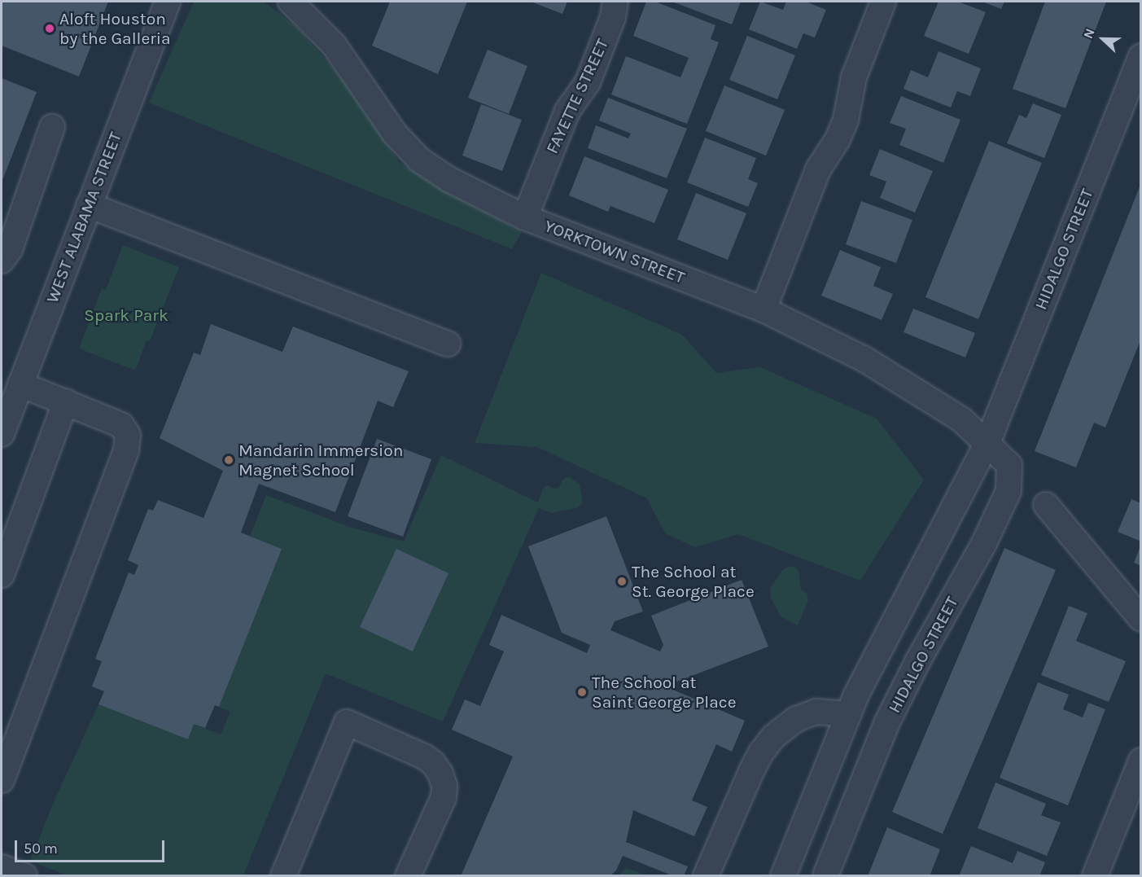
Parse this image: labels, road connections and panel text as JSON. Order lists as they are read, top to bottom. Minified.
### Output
{"streets":{"street":["FAYETTE STREET","WEST ALABAMA STREET","HIDALGO STREET","YORKTOWN STREET"]},"crossings":[["FAYETTE STREET","YORKTOWN STREET"],["HIDALGO STREET","YORKTOWN STREET"]],"parks":["Spark Park"],"places":["Aloft Houston by the Galleria","Mandarin Immersion Magnet School","The School at St. George Place","The School at Saint George Place"],"scale_bar":"50 m","north":"left"}
